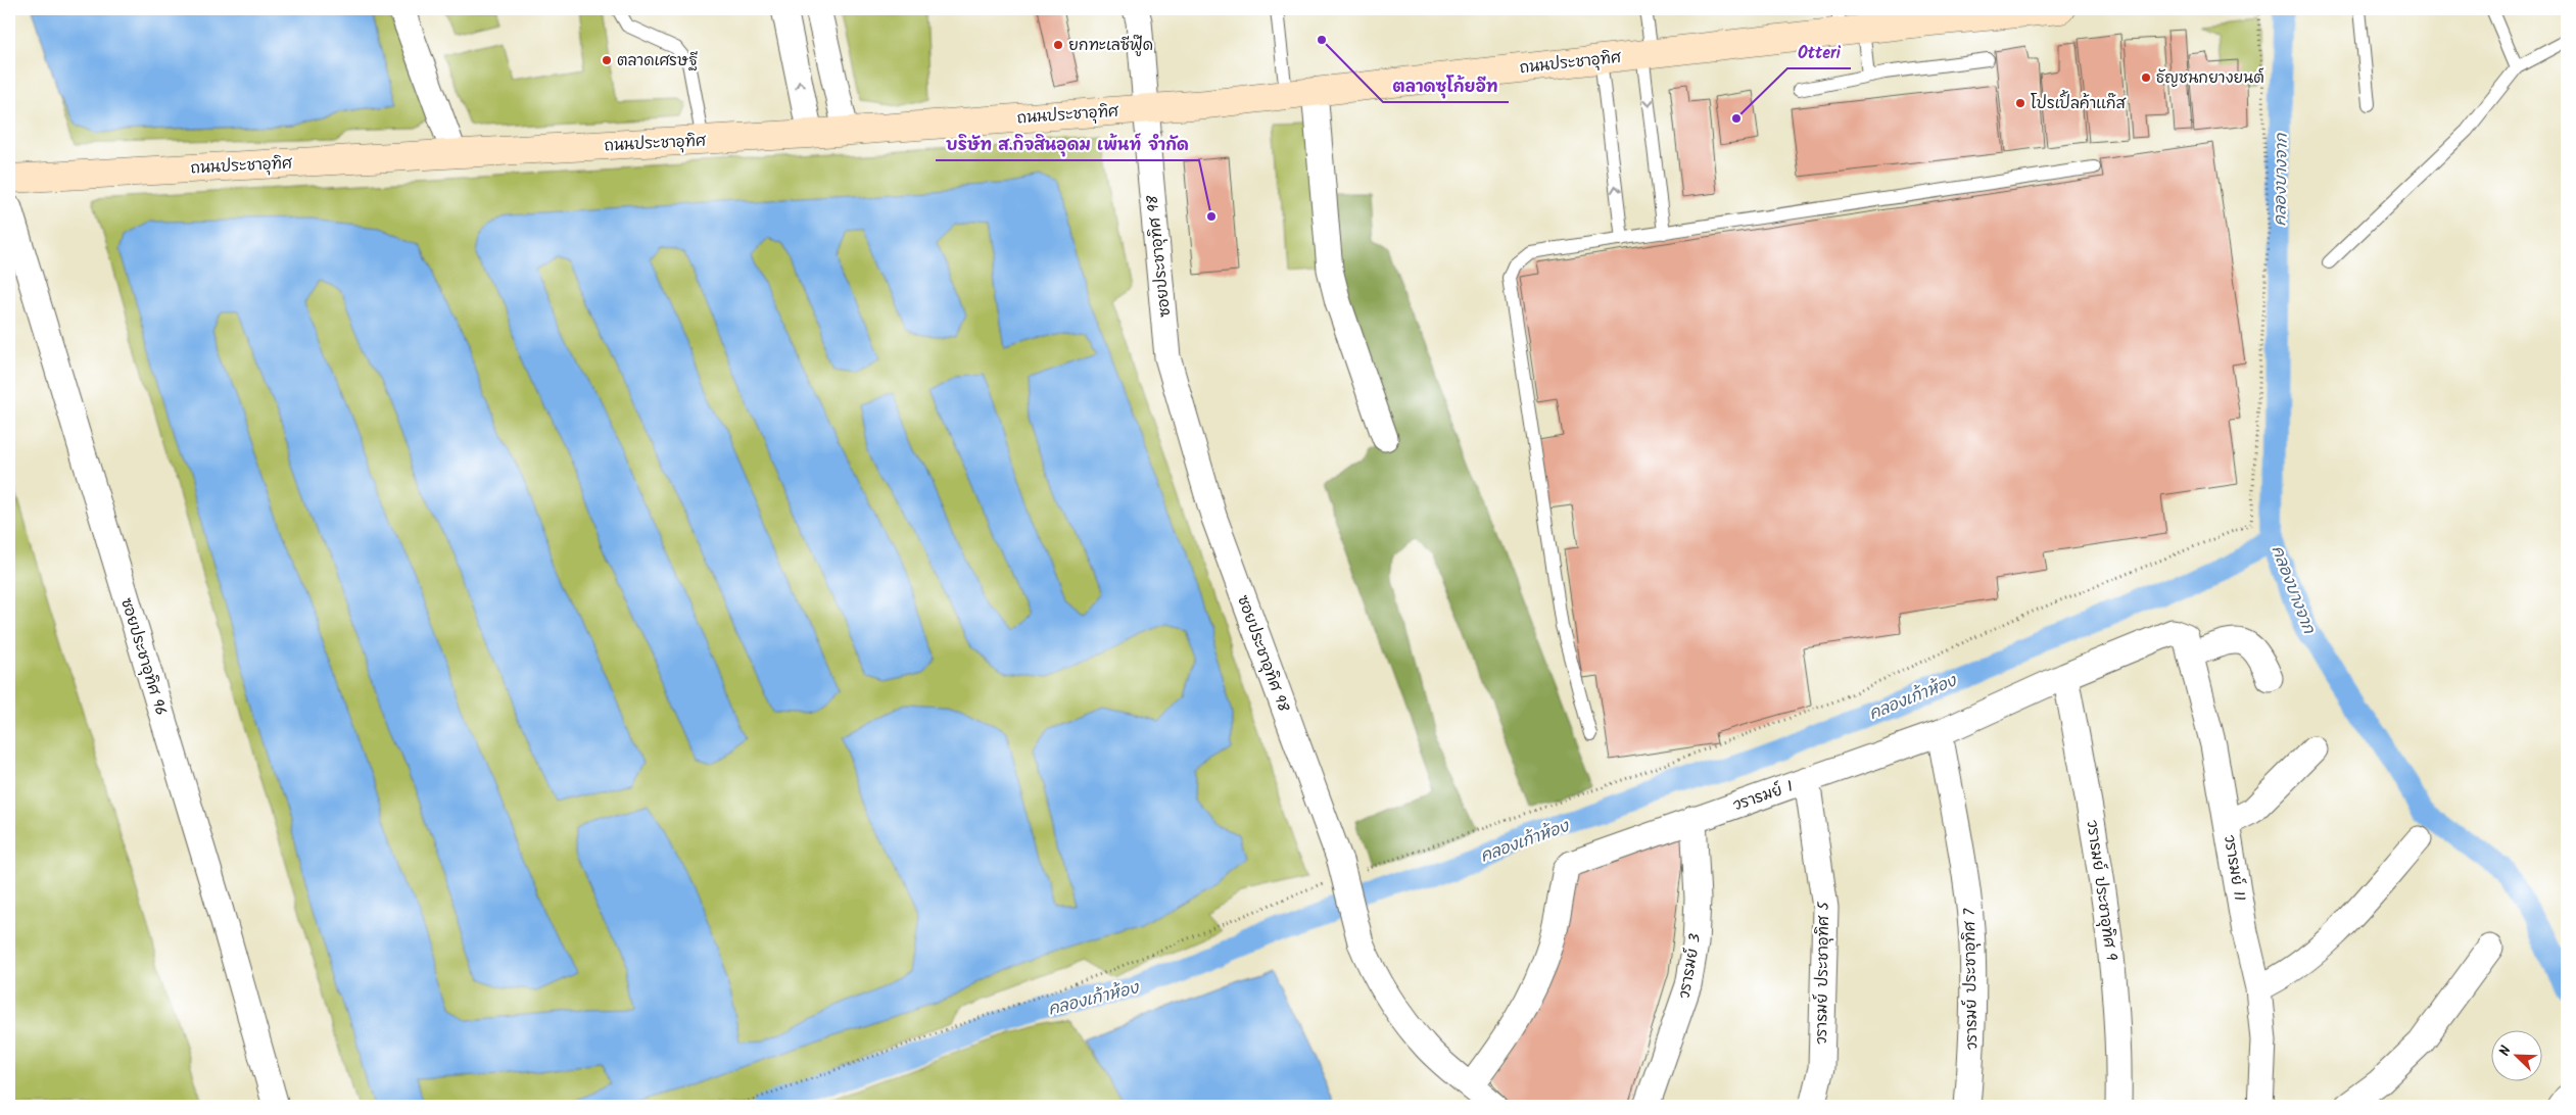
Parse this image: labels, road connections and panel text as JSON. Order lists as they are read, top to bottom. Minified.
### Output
{"streets":{"main road":["ถนนประชาอุทิศ"],"street":["ซอยประชาอุทิศ 98","ซอยประชาอุทิศ 96","วรารมย์ 1","วรารมย์ 11","วรารมย์ ประชาอุทิศ 9","วรารมย์ 3","วรารมย์ ประชาอุทิศ 5","วรารมย์ ประชาอุทิศ 7"]},"crossings":[["ถนนประชาอุทิศ","ซอยประชาอุทิศ 98"],["ซอยประชาอุทิศ 98","วรารมย์ 1"],["วรารมย์ 1","วรารมย์ 11"],["วรารมย์ 1","วรารมย์ ประชาอุทิศ 9"],["วรารมย์ 1","วรารมย์ 3"],["วรารมย์ 1","วรารมย์ ประชาอุทิศ 5"],["วรารมย์ 1","วรารมย์ ประชาอุทิศ 7"]],"water":["คลองบางจาก","คลองเก้าห้อง"],"places":["ตลาดซุโก้ยอีท","ยกทะเลซีฟู๊ด","ตลาดเศรษฐี","ธัญชนกยางยนต์","โปรเปิ้ลค้าแก๊ส","Otteri","บริษัท ส.กิจสินอุดม เพ้นท์ จำกัด"],"north":"top left"}
